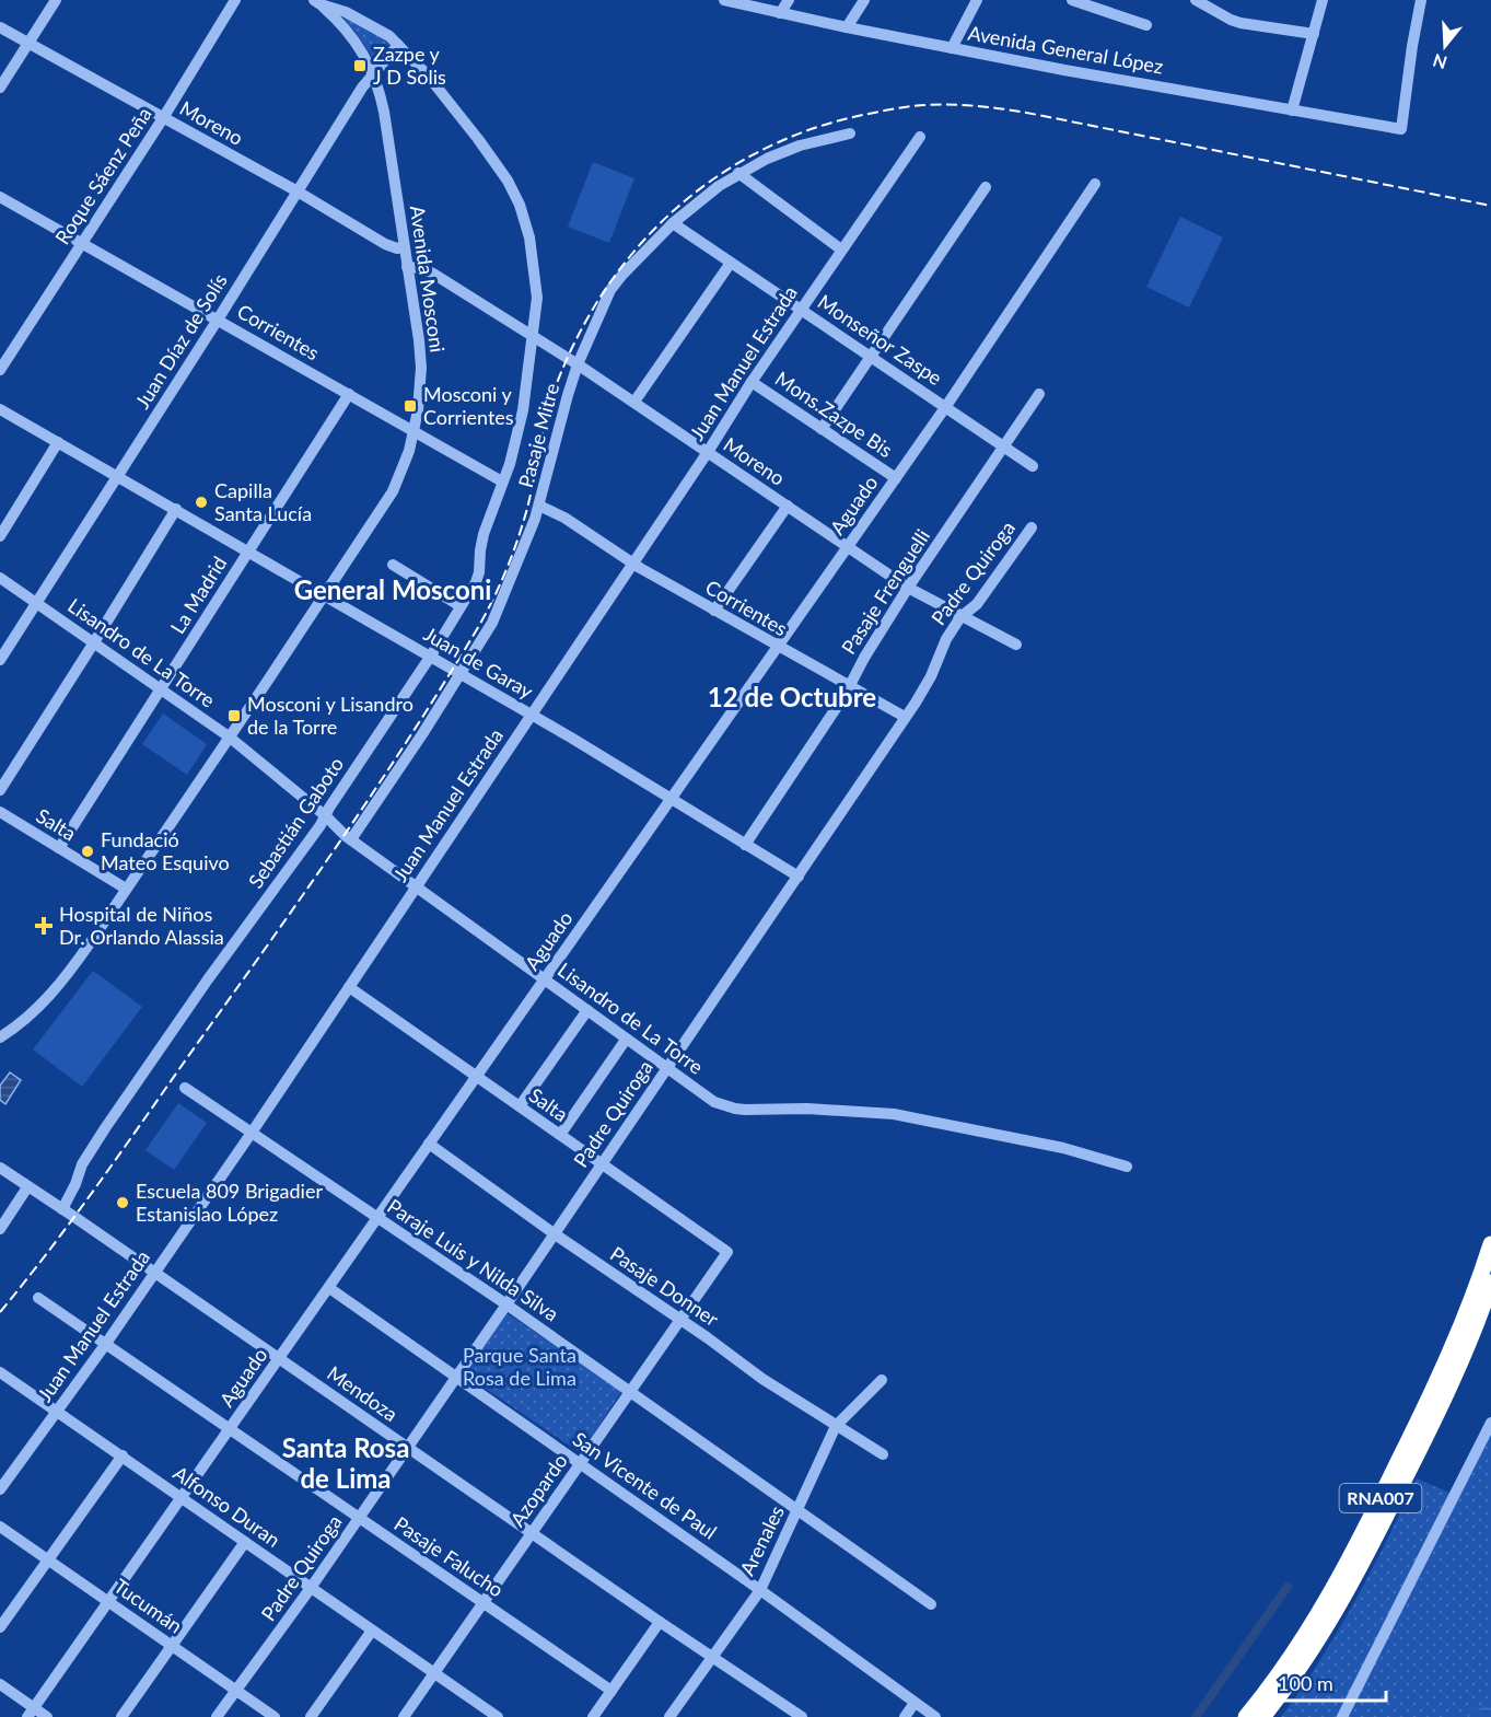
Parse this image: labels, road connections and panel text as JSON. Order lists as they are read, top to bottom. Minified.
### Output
{"streets":{"highway":["RNA007"],"street":["Avenida General López","Moreno","Roque Sáenz Peña","Avenida Mosconi","Corrientes","Monseñor Zaspe","Juan Díaz de Solís","Juan Manuel Estrada","Mons.Zazpe Bis","Pasaje Mitre","Aguado","Padre Quiroga","Pasaje Frenguelli","La Madrid","Lisandro de La Torre","Juan de Garay","Sebastián Gaboto","Salta","Paraje Luis y Nilda Silva","Pasaje Donner","Mendoza","San Vicente de Paul","Azopardo","Alfonso Duran","Arenales","Pasaje Falucho","Tucumán"]},"crossings":[["Moreno","Roque Sáenz Peña"],["Moreno","Avenida Mosconi"],["Moreno","Juan Díaz de Solís"],["Moreno","Juan Manuel Estrada"],["Moreno","Pasaje Mitre"],["Moreno","Aguado"],["Moreno","Padre Quiroga"],["Moreno","Pasaje Frenguelli"],["Moreno","Sebastián Gaboto"],["Roque Sáenz Peña","Corrientes"],["Avenida Mosconi","Corrientes"],["Avenida Mosconi","Juan Díaz de Solís"],["Avenida Mosconi","Lisandro de La Torre"],["Avenida Mosconi","Juan de Garay"],["Avenida Mosconi","Sebastián Gaboto"],["Avenida Mosconi","Salta"],["Corrientes","Juan Díaz de Solís"],["Corrientes","Juan Manuel Estrada"],["Corrientes","Pasaje Mitre"],["Corrientes","Aguado"],["Corrientes","Padre Quiroga"],["Corrientes","Pasaje Frenguelli"],["Corrientes","La Madrid"],["Corrientes","Sebastián Gaboto"],["Monseñor Zaspe","Juan Manuel Estrada"],["Monseñor Zaspe","Pasaje Mitre"],["Monseñor Zaspe","Aguado"],["Monseñor Zaspe","Pasaje Frenguelli"],["Juan Díaz de Solís","Lisandro de La Torre"],["Juan Díaz de Solís","Juan de Garay"],["Juan Díaz de Solís","Sebastián Gaboto"],["Juan Manuel Estrada","Mons.Zazpe Bis"],["Juan Manuel Estrada","Lisandro de La Torre"],["Juan Manuel Estrada","Juan de Garay"],["Juan Manuel Estrada","Salta"],["Juan Manuel Estrada","Paraje Luis y Nilda Silva"],["Juan Manuel Estrada","Mendoza"],["Juan Manuel Estrada","Alfonso Duran"],["Juan Manuel Estrada","Pasaje Falucho"],["Mons.Zazpe Bis","Aguado"],["Pasaje Mitre","Lisandro de La Torre"],["Pasaje Mitre","Juan de Garay"],["Aguado","Lisandro de La Torre"],["Aguado","Juan de Garay"],["Aguado","Salta"],["Aguado","Paraje Luis y Nilda Silva"],["Aguado","Pasaje Donner"],["Aguado","Mendoza"],["Aguado","San Vicente de Paul"],["Aguado","Alfonso Duran"],["Aguado","Pasaje Falucho"],["Aguado","Tucumán"],["Padre Quiroga","Lisandro de La Torre"],["Padre Quiroga","Juan de Garay"],["Padre Quiroga","Salta"],["Padre Quiroga","Paraje Luis y Nilda Silva"],["Padre Quiroga","Pasaje Donner"],["Padre Quiroga","Mendoza"],["Padre Quiroga","San Vicente de Paul"],["Padre Quiroga","Alfonso Duran"],["Padre Quiroga","Pasaje Falucho"],["Padre Quiroga","Tucumán"],["Pasaje Frenguelli","Juan de Garay"],["La Madrid","Lisandro de La Torre"],["La Madrid","Juan de Garay"],["La Madrid","Salta"],["Lisandro de La Torre","Sebastián Gaboto"],["Juan de Garay","Sebastián Gaboto"],["Sebastián Gaboto","Mendoza"],["Salta","Azopardo"],["Paraje Luis y Nilda Silva","Azopardo"],["Paraje Luis y Nilda Silva","Arenales"],["Pasaje Donner","Azopardo"],["Pasaje Donner","Arenales"],["Mendoza","Azopardo"],["Mendoza","Arenales"],["San Vicente de Paul","Azopardo"],["San Vicente de Paul","Arenales"],["Azopardo","Alfonso Duran"],["Azopardo","Pasaje Falucho"]],"districts":["General Mosconi","12 de Octubre","Santa Rosa de Lima"],"parks":["Parque Santa Rosa de Lima"],"places":{"transit":["Zazpe y J D Solis","Mosconi y Corrientes","Mosconi y Lisandro de la Torre"],"other":["Capilla Santa Lucía","Fundació Mateo Esquivo","Escuela 809 Brigadier Estanislao López"],"health":["Hospital de Niños Dr. Orlando Alassia"]},"scale_bar":"100 m","north":"bottom"}
